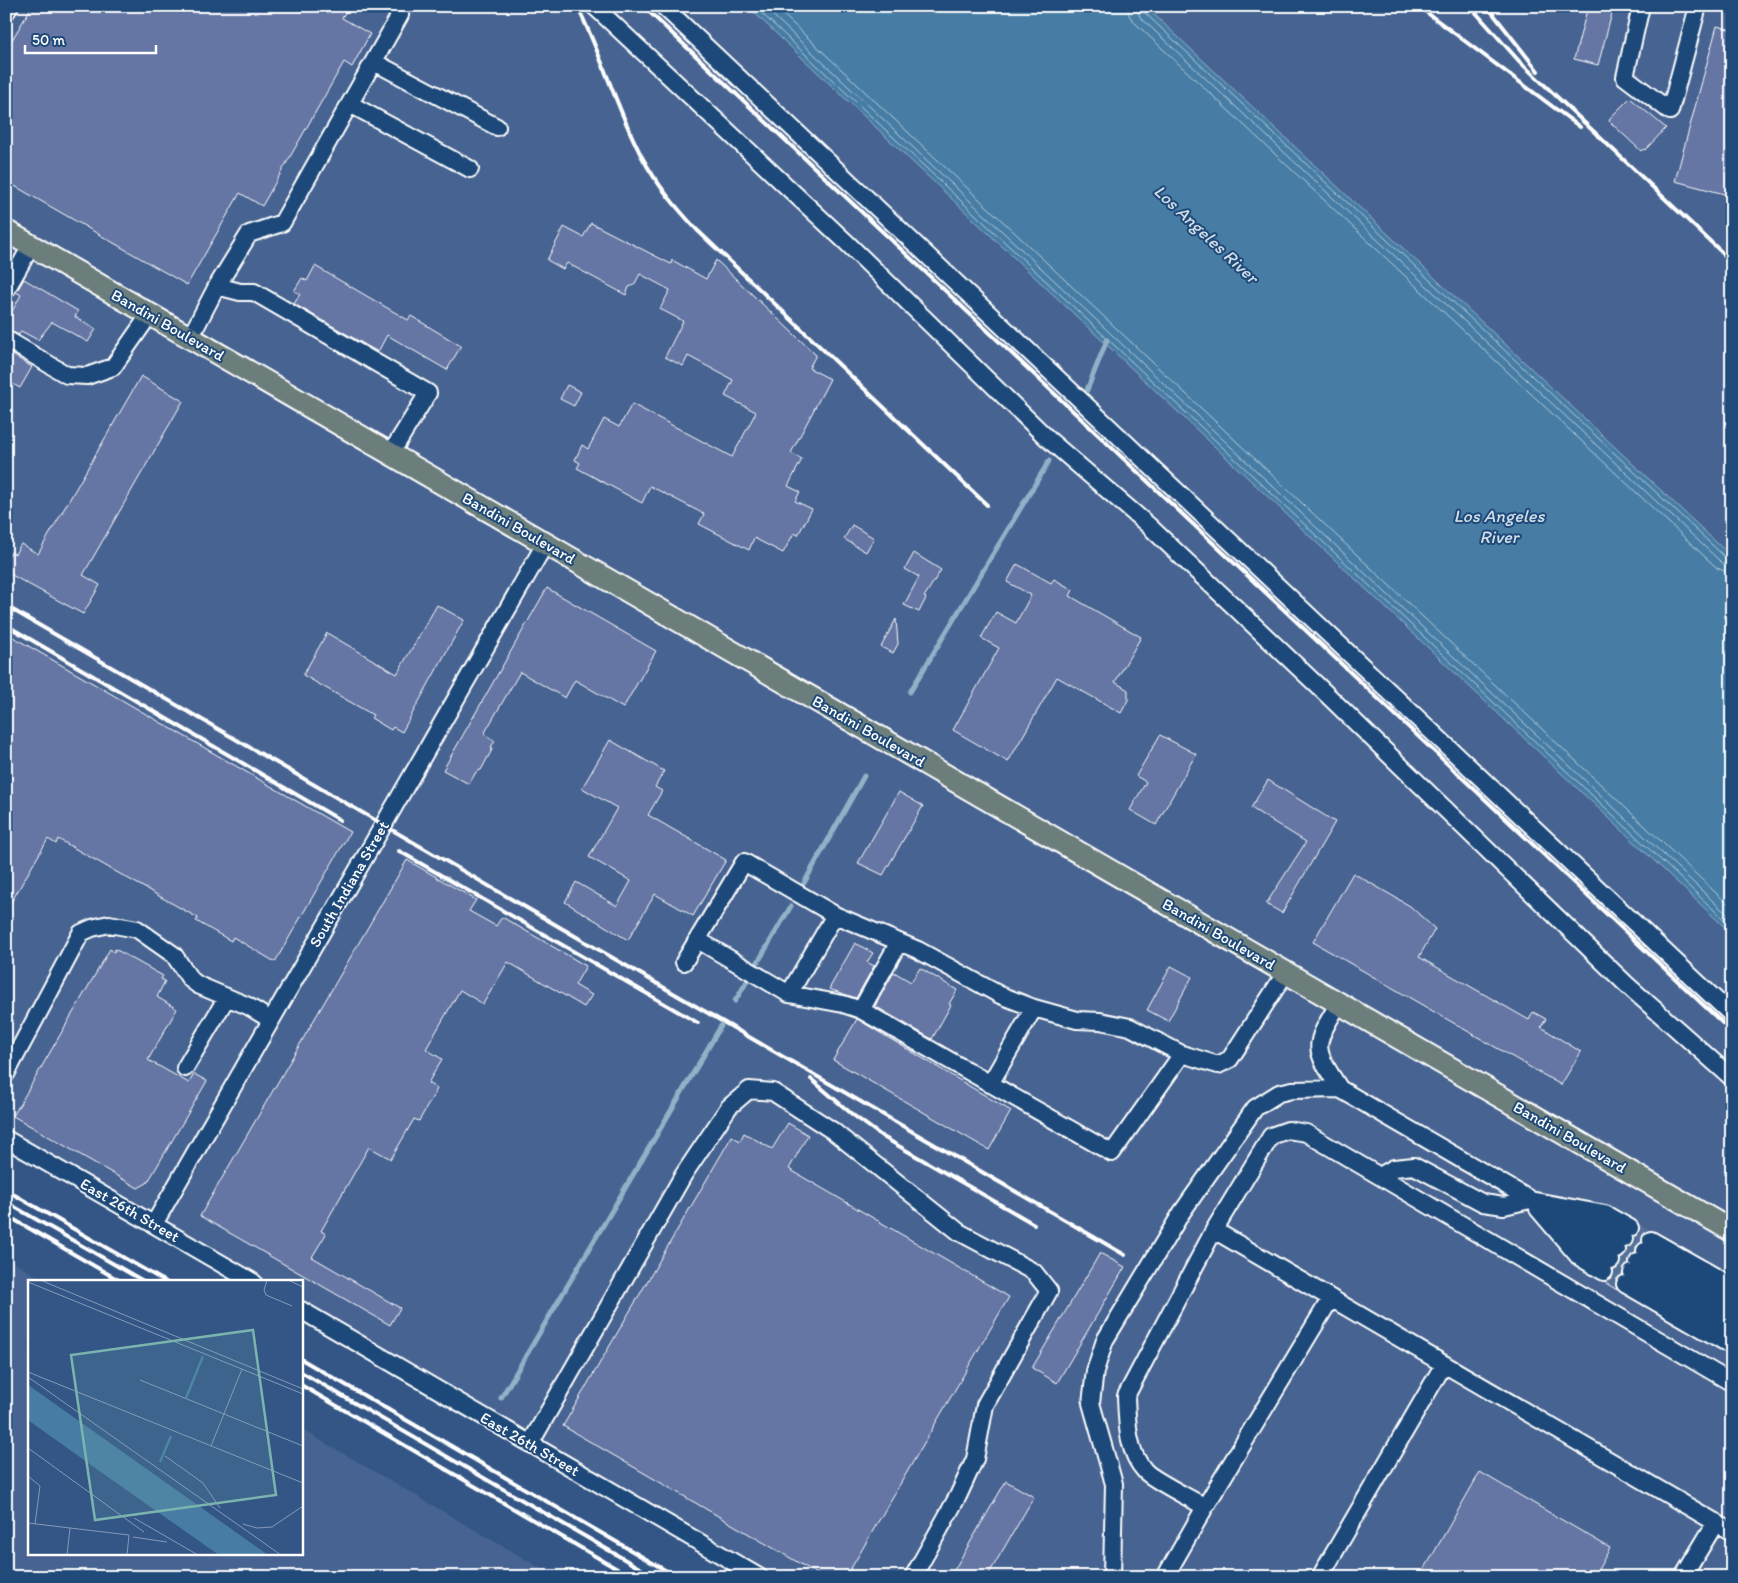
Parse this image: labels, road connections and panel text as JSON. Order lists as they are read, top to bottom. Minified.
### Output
{"streets":{"main road":["Bandini Boulevard"],"street":["South Indiana Street","East 26th Street"]},"crossings":[["Bandini Boulevard","South Indiana Street"],["South Indiana Street","East 26th Street"]],"water":["Los Angeles River"],"scale_bar":"50 m"}
